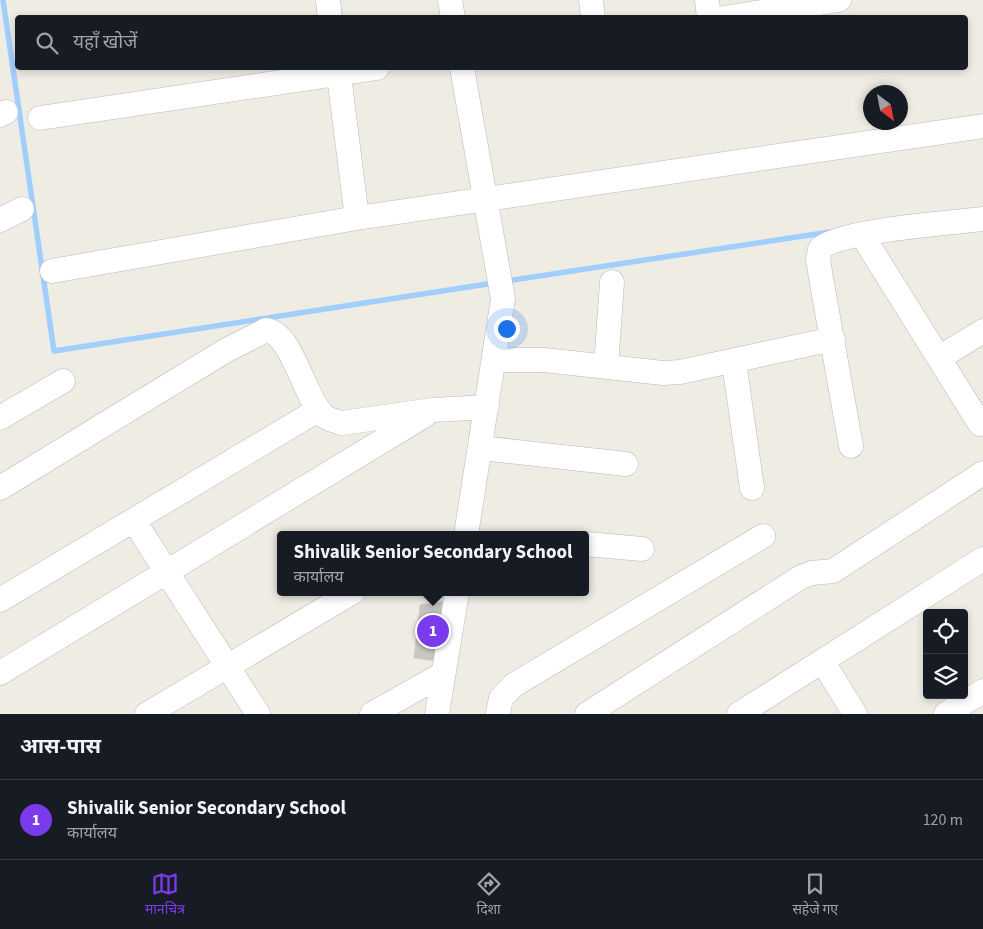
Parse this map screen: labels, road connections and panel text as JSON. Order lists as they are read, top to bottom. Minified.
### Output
{"north":"bottom right","page":{"search":"यहाँ खोजें","popup":["Shivalik Senior Secondary School","कार्यालय"],"pins":"1","heading":"आस-पास","list":[{"mark":"1","name":"Shivalik Senior Secondary School","note":"कार्यालय","value":"120 m"}],"nav":["मानचित्र","दिशा","सहेजे गए"]}}
